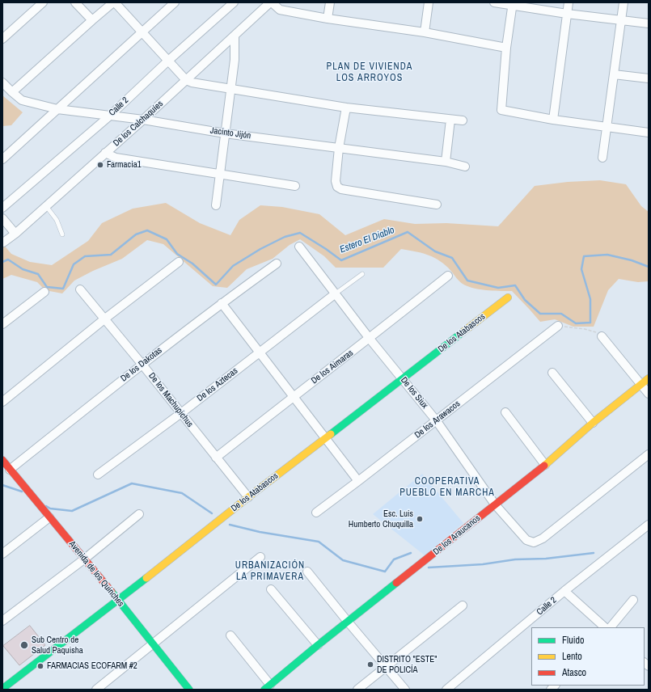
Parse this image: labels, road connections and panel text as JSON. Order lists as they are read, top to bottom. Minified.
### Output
{"streets":{"street":["Calle 2","De los Calchaquíes","Jacinto Jijón","De los Atabascos","De los Dakotas","De los Aimaras","De los Aztecas","De los Siux","De los Machupichus","De los Arawacos","De los Araucanos","Avenida de los Quinches"]},"crossings":[["Calle 2","Jacinto Jijón"],["De los Calchaquíes","Jacinto Jijón"],["De los Atabascos","De los Siux"],["De los Atabascos","De los Machupichus"],["De los Atabascos","Avenida de los Quinches"],["De los Dakotas","De los Machupichus"],["De los Dakotas","Avenida de los Quinches"],["De los Aimaras","De los Siux"],["De los Aimaras","De los Machupichus"],["De los Aztecas","De los Siux"],["De los Aztecas","De los Machupichus"],["De los Siux","De los Arawacos"],["De los Siux","De los Araucanos"]],"districts":["PLAN DE VIVIENDA LOS ARROYOS","COOPERATIVA PUEBLO EN MARCHA","URBANIZACIÓN LA PRIMAVERA"],"water":["Estero El Diablo"],"places":["Farmacia1","Esc. Luis Humberto Chuquilla","Sub Centro de Salud Paquisha","DISTRITO \"ESTE\" DE POLICÍA","FARMACIAS ECOFARM #2"],"legend":["Fluido","Lento","Atasco"]}
